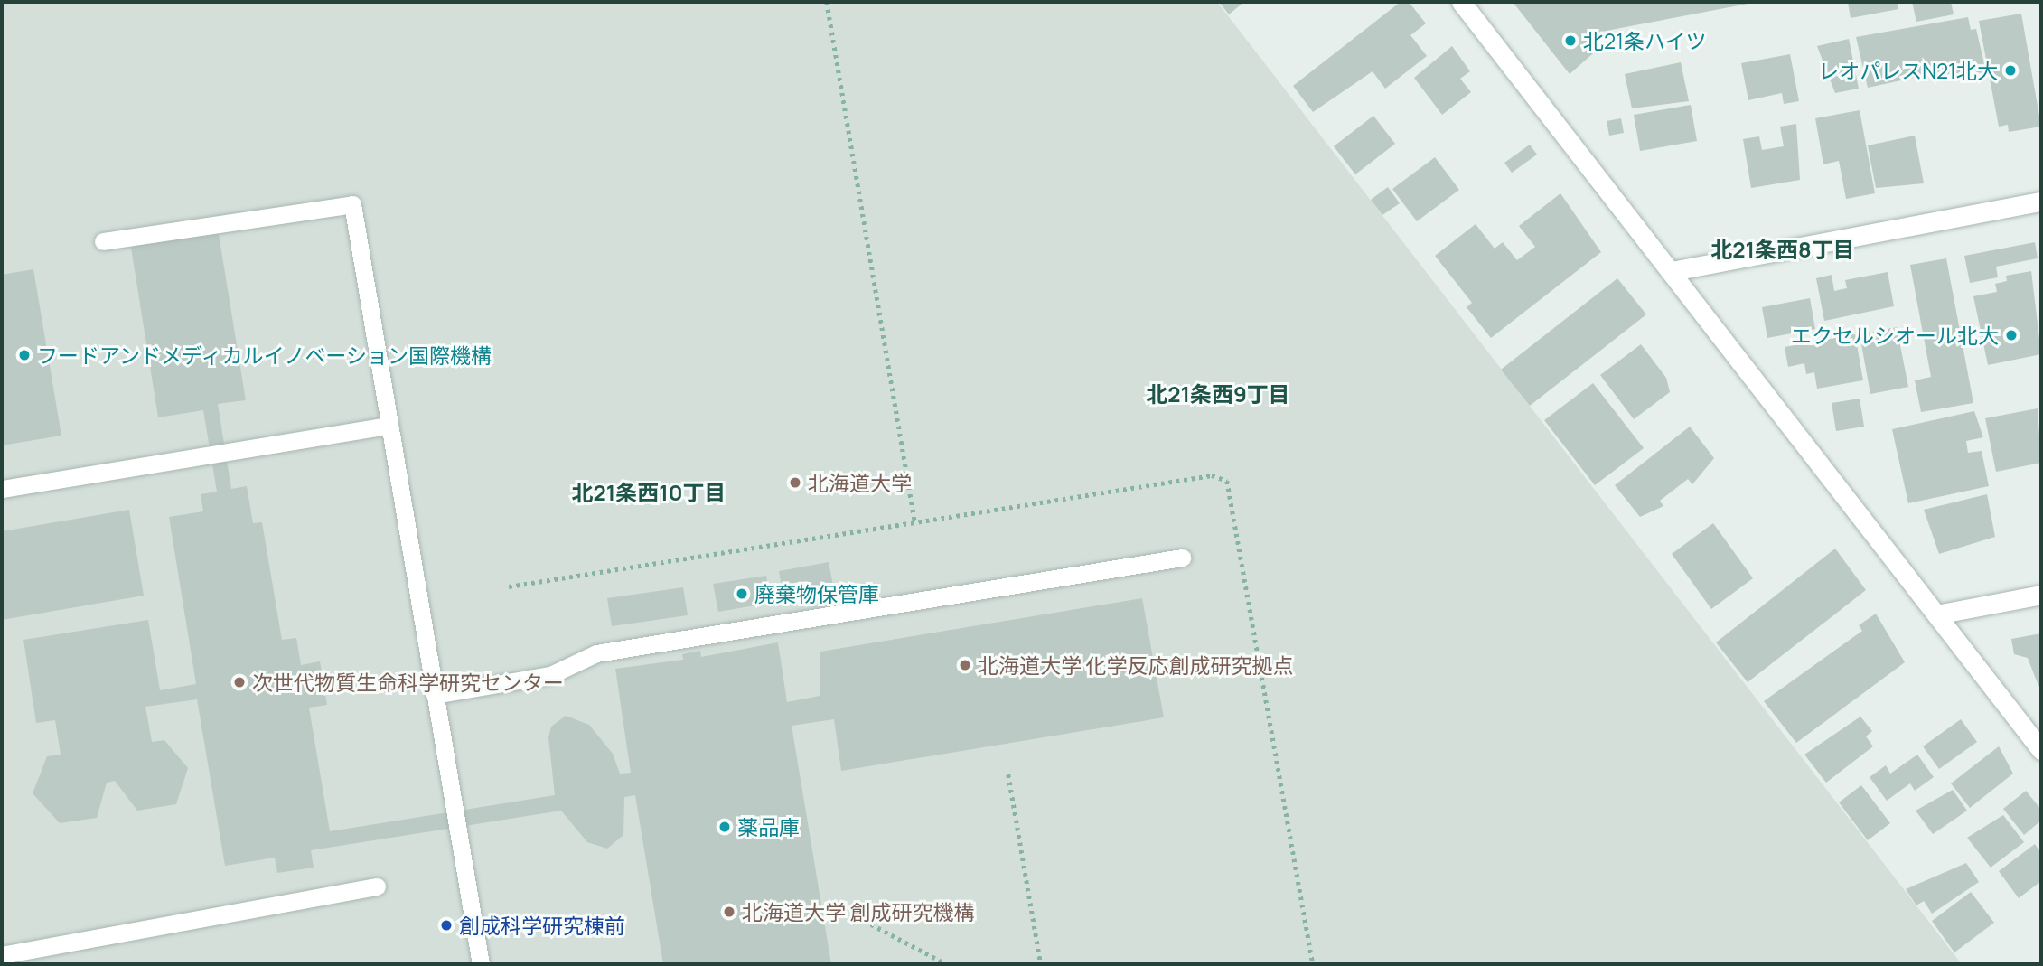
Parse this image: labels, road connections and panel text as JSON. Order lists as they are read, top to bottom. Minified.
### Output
{"districts":["北21条西8丁目","北21条西9丁目","北21条西10丁目"],"places":["北21条ハイツ","レオパレスN21北大","エクセルシオール北大","フードアンドメディカルイノベーション国際機構","北海道大学","廃棄物保管庫","北海道大学 化学反応創成研究拠点","次世代物質生命科学研究センター","薬品庫","北海道大学 創成研究機構","創成科学研究棟前"]}
